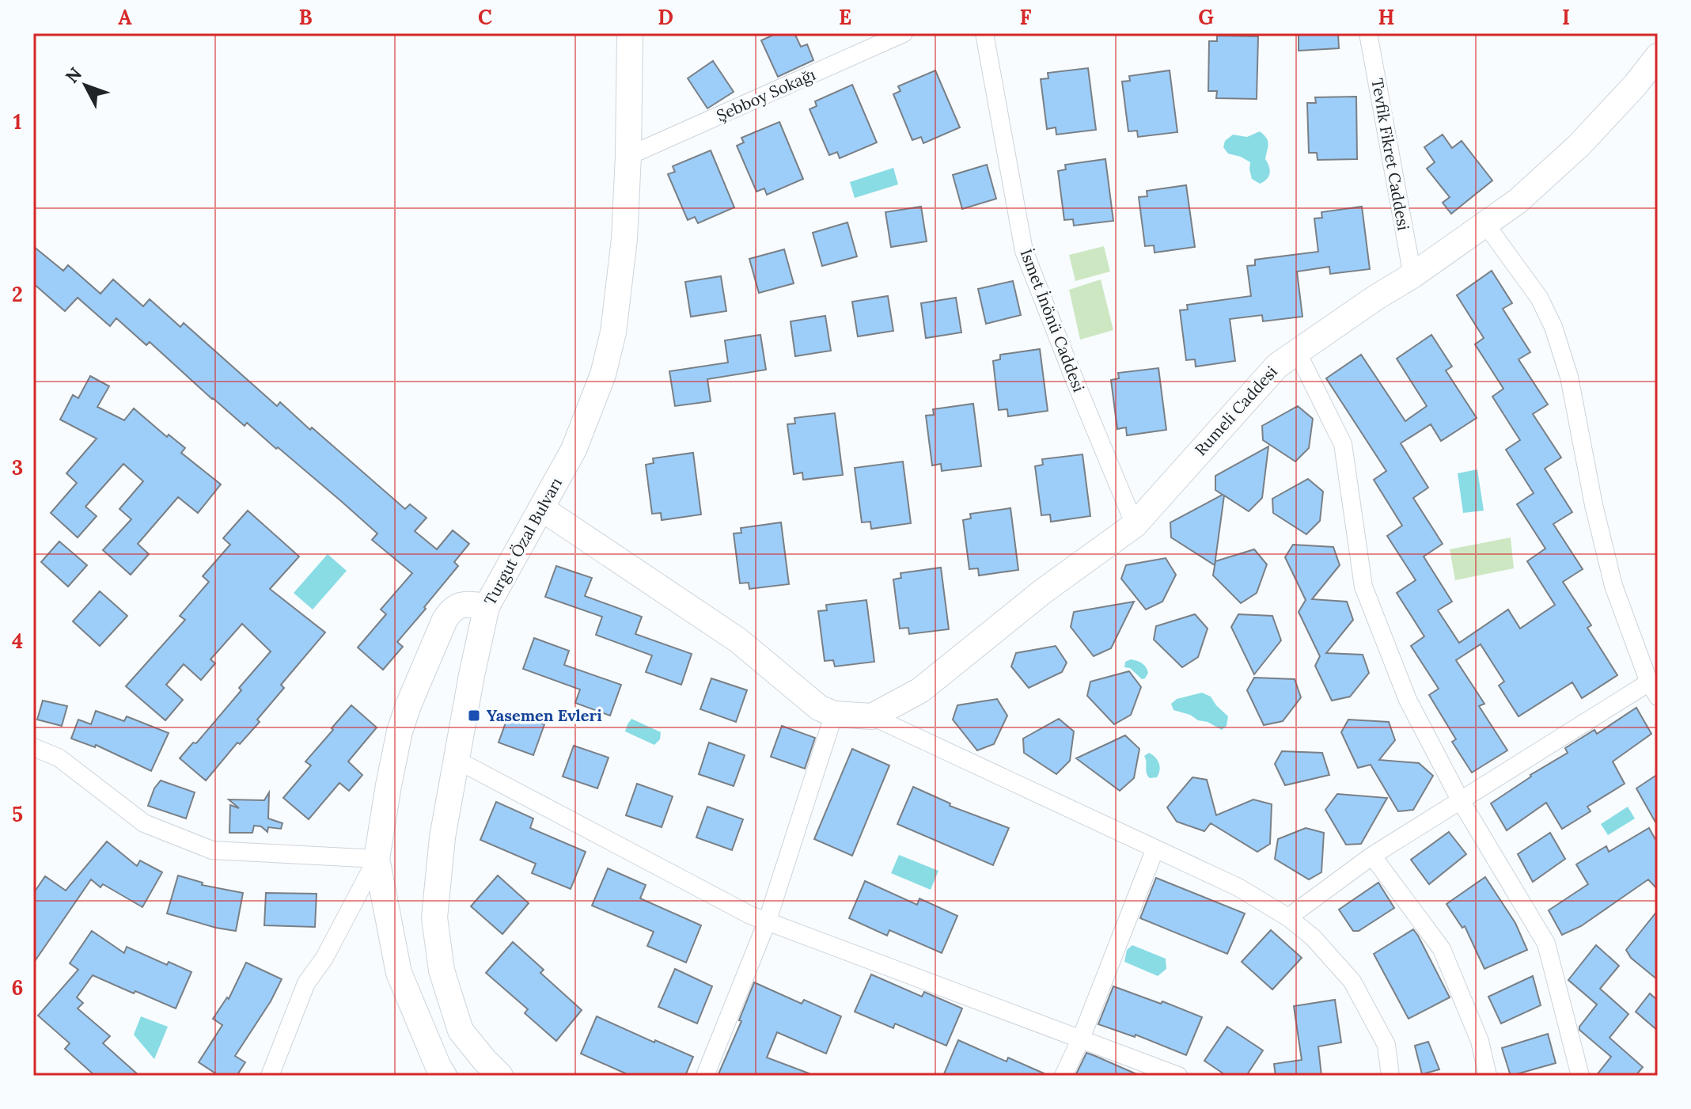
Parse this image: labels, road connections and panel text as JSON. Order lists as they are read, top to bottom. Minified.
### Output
{"streets":{"street":["Şebboy Sokağı","Tevfik Fikret Caddesi","İsmet İnönü Caddesi","Rumeli Caddesi","Turgut Özal Bulvarı"]},"crossings":[["Şebboy Sokağı","Turgut Özal Bulvarı"],["Tevfik Fikret Caddesi","Rumeli Caddesi"],["İsmet İnönü Caddesi","Rumeli Caddesi"]],"places":{"transit":["Yasemen Evleri"]},"north":"top left","grid":{"columns":["A","B","C","D","E","F","G","H","I"],"rows":["1","2","3","4","5","6"]}}
